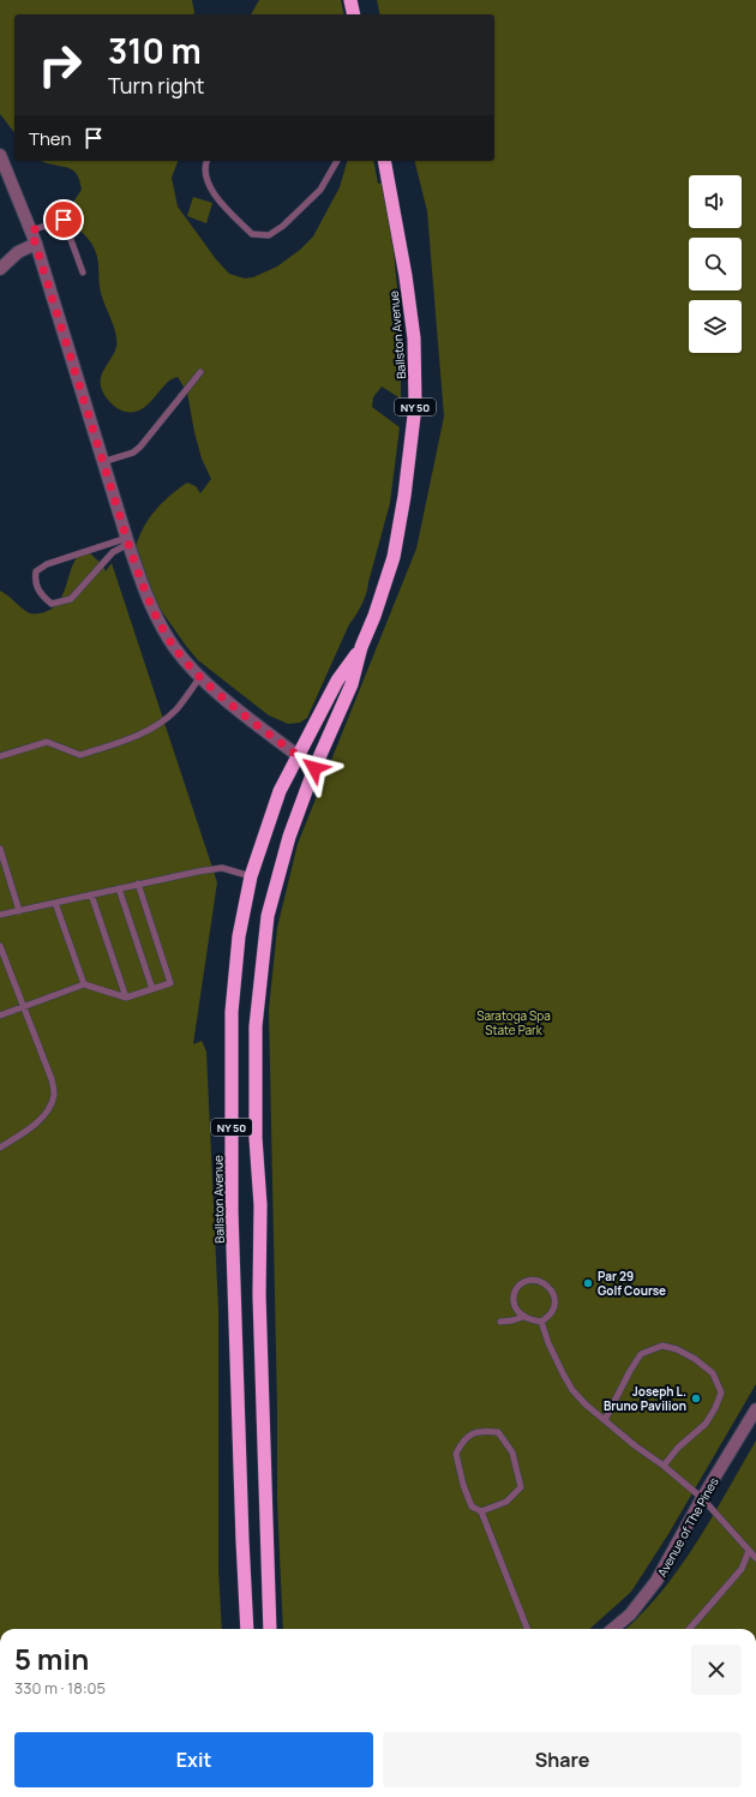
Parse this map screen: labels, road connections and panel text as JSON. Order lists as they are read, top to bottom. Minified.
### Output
{"streets":{"highway":["Ballston Avenue","NY 50"],"street":["Avenue of The Pines"]},"parks":["Saratoga Spa State Park"],"places":["Par 29 Golf Course","Joseph L. Bruno Pavilion"],"page":{"turn":["310 m","Turn right"],"then":"Then","heading":["5 min","330 m · 18:05"],"buttons":["Exit","Share"]}}
